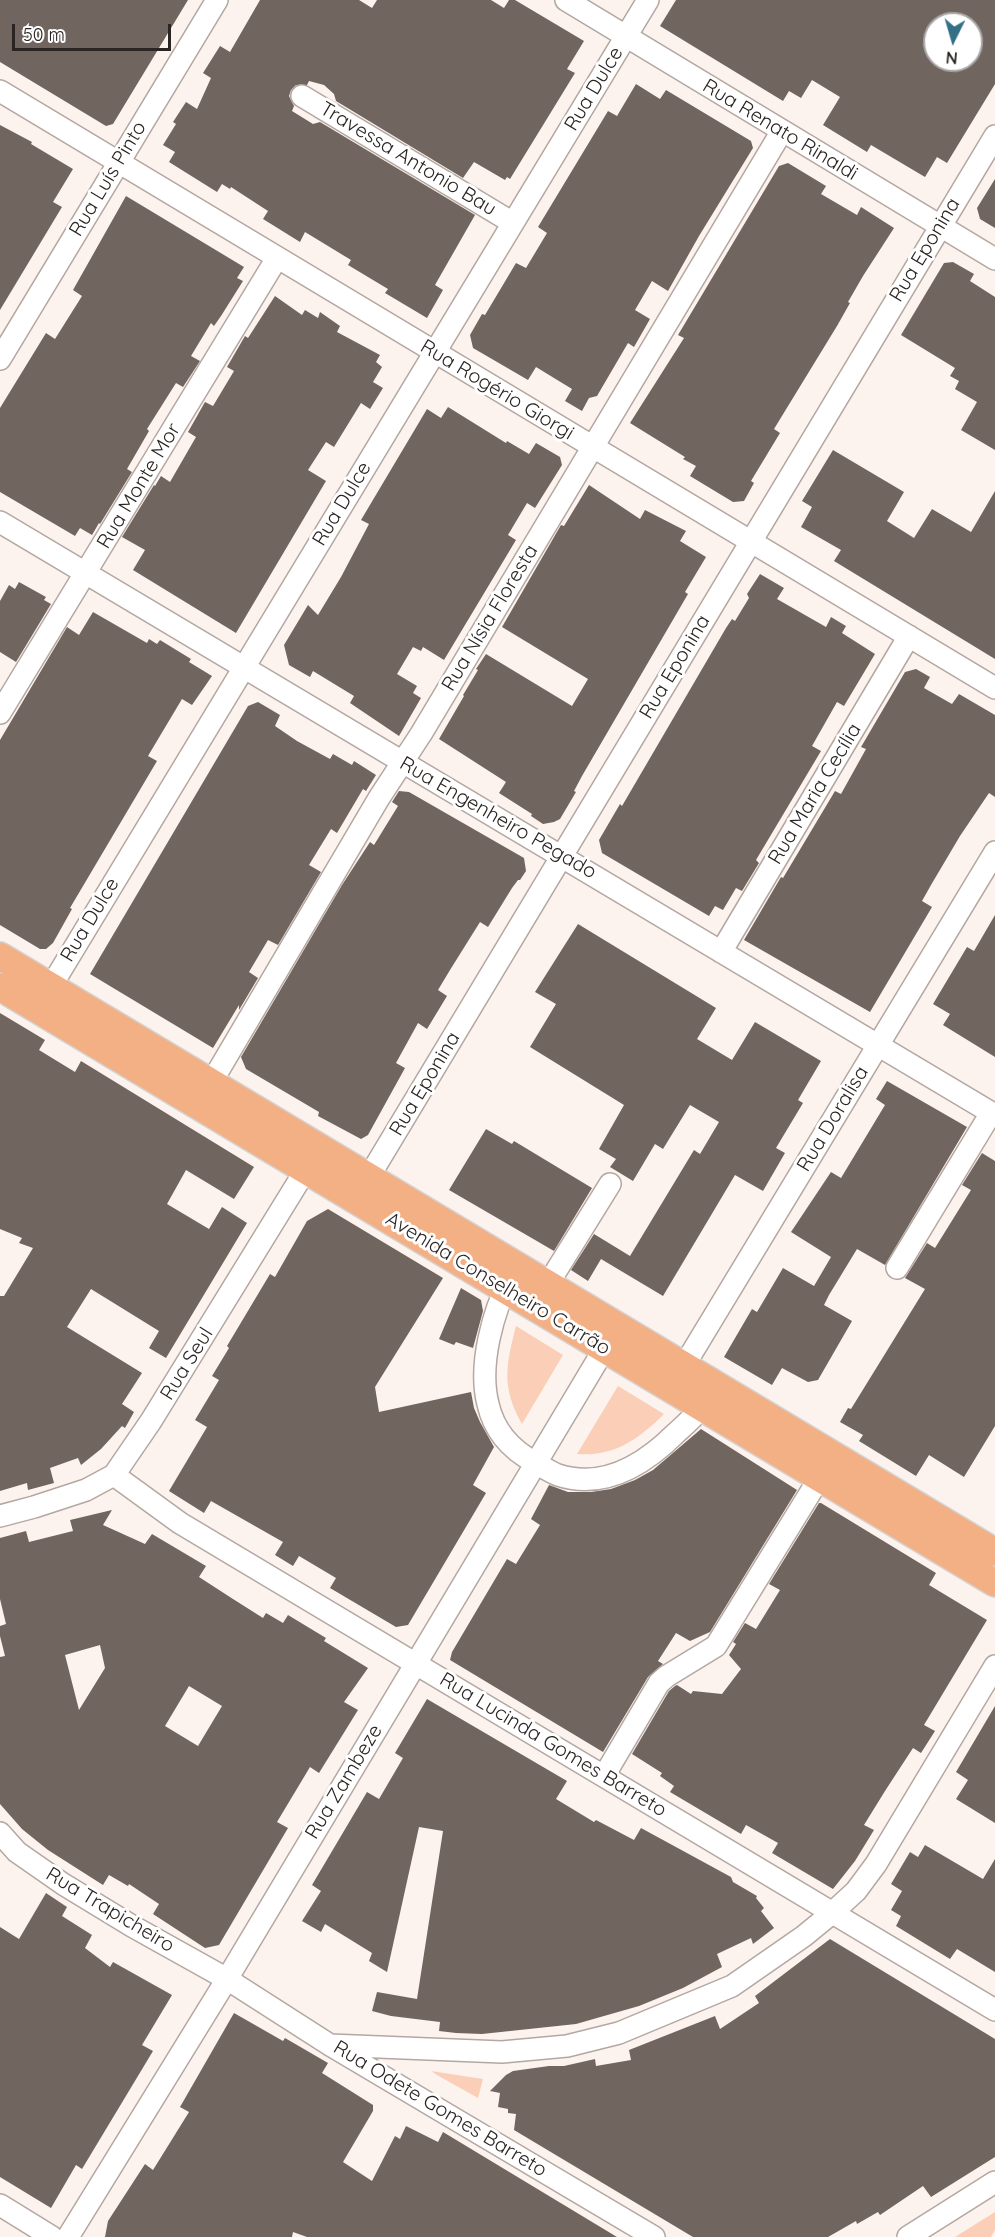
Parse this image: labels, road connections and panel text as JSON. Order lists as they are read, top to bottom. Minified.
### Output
{"streets":{"main road":["Avenida Conselheiro Carrão"],"street":["Rua Dulce","Rua Renato Rinaldi","Travessa Antonio Bau","Rua Luís Pinto","Rua Eponina","Rua Rogério Giorgi","Rua Monte Mor","Rua Nísia Floresta","Rua Maria Cecília","Rua Engenheiro Pegado","Rua Doralisa","Rua Seul","Rua Lucinda Gomes Barreto","Rua Zambeze","Rua Trapicheiro","Rua Odete Gomes Barreto"]},"crossings":[["Rua Dulce","Rua Renato Rinaldi"],["Rua Dulce","Travessa Antonio Bau"],["Rua Dulce","Rua Rogério Giorgi"],["Rua Dulce","Rua Engenheiro Pegado"],["Rua Dulce","Avenida Conselheiro Carrão"],["Rua Renato Rinaldi","Rua Eponina"],["Rua Renato Rinaldi","Rua Nísia Floresta"],["Rua Luís Pinto","Rua Rogério Giorgi"],["Rua Eponina","Rua Rogério Giorgi"],["Rua Eponina","Rua Engenheiro Pegado"],["Rua Eponina","Avenida Conselheiro Carrão"],["Rua Rogério Giorgi","Rua Monte Mor"],["Rua Rogério Giorgi","Rua Nísia Floresta"],["Rua Rogério Giorgi","Rua Maria Cecília"],["Rua Monte Mor","Rua Engenheiro Pegado"],["Rua Nísia Floresta","Rua Engenheiro Pegado"],["Rua Nísia Floresta","Avenida Conselheiro Carrão"],["Rua Maria Cecília","Rua Engenheiro Pegado"],["Rua Engenheiro Pegado","Rua Doralisa"],["Rua Doralisa","Avenida Conselheiro Carrão"],["Avenida Conselheiro Carrão","Rua Seul"],["Avenida Conselheiro Carrão","Rua Zambeze"],["Rua Seul","Rua Lucinda Gomes Barreto"],["Rua Lucinda Gomes Barreto","Rua Zambeze"],["Rua Zambeze","Rua Trapicheiro"],["Rua Zambeze","Rua Odete Gomes Barreto"],["Rua Trapicheiro","Rua Odete Gomes Barreto"]],"scale_bar":"50 m","north":"bottom"}
